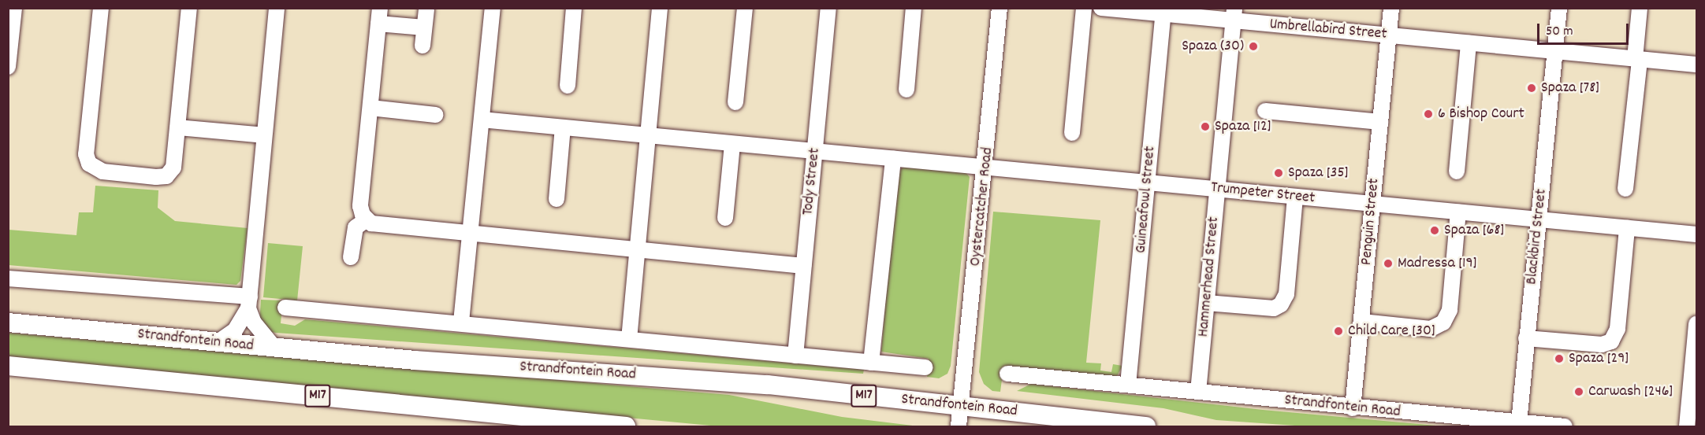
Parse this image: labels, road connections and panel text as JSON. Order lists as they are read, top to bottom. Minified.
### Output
{"streets":{"main road":["Strandfontein Road","M17"],"street":["Umbrellabird Street","Tody Street","Trumpeter Street","Guineafowl Street","Oystercatcher Road","Penguin Street","Blackbird Street","Hammerhead Street"]},"crossings":[["Umbrellabird Street","Guineafowl Street"],["Umbrellabird Street","Penguin Street"],["Umbrellabird Street","Blackbird Street"],["Umbrellabird Street","Hammerhead Street"],["Tody Street","Trumpeter Street"],["Trumpeter Street","Guineafowl Street"],["Trumpeter Street","Oystercatcher Road"],["Trumpeter Street","Penguin Street"],["Trumpeter Street","Blackbird Street"],["Trumpeter Street","Hammerhead Street"],["Guineafowl Street","Strandfontein Road"],["Oystercatcher Road","Strandfontein Road"],["Penguin Street","Strandfontein Road"],["Blackbird Street","Strandfontein Road"],["Hammerhead Street","Strandfontein Road"]],"places":["Spaza (30)","Spaza [78]","6 Bishop Court","Spaza [12]","Spaza [35]","Spaza [68]","Madressa [19]","Child Care [30]","Spaza [29]","Carwash [246]"],"scale_bar":"50 m"}
